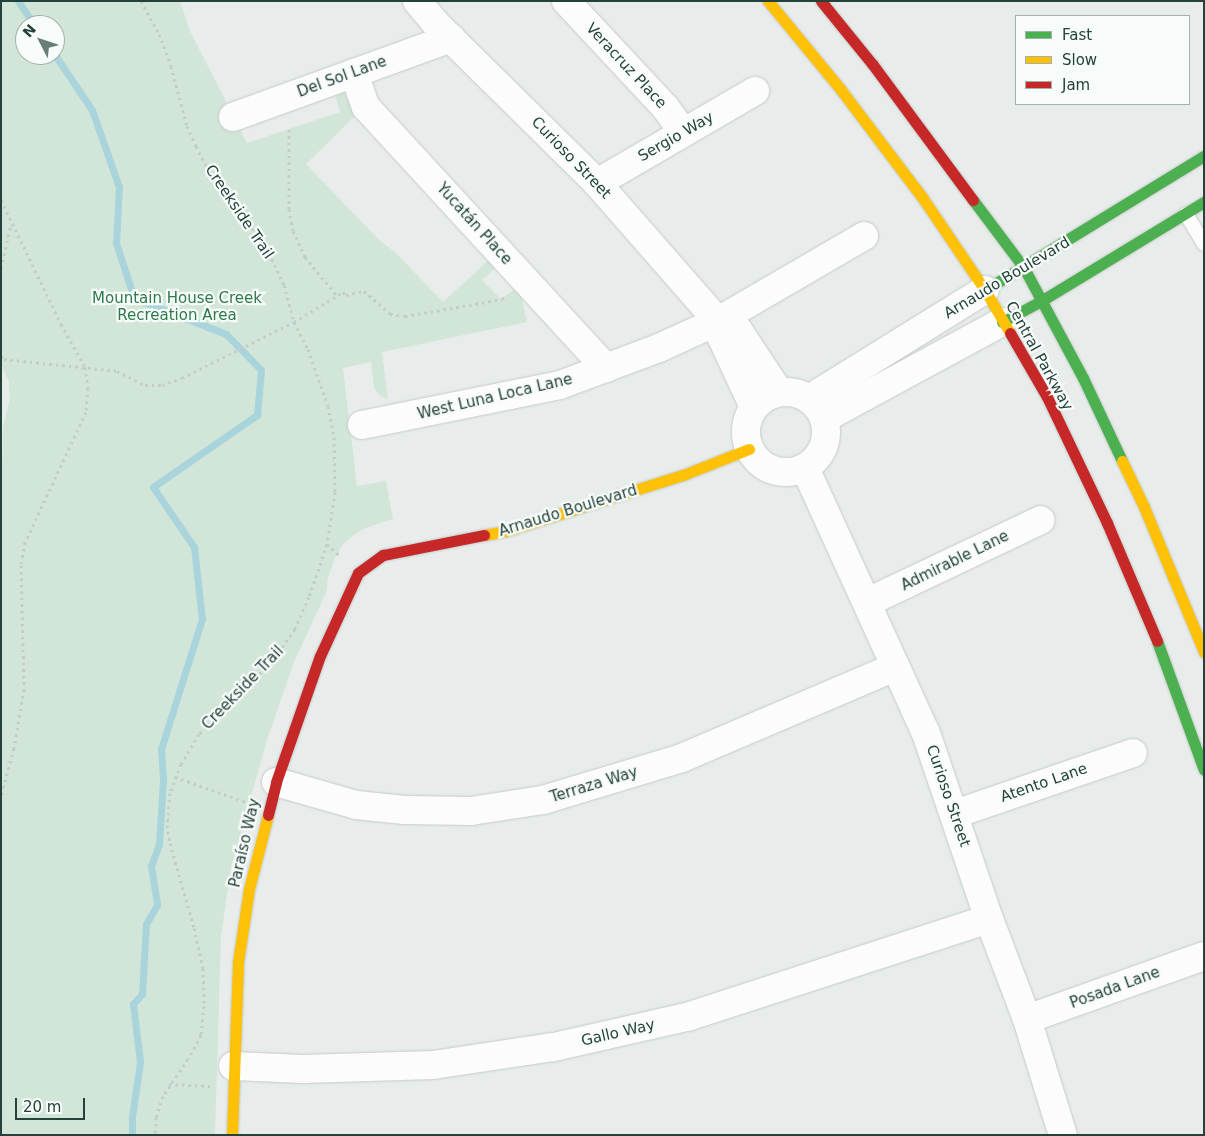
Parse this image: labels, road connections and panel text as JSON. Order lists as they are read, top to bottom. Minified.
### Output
{"streets":{"main road":["Arnaudo Boulevard","Central Parkway","Paraíso Way"],"street":["Veracruz Place","Del Sol Lane","Sergio Way","Curioso Street","Yucatán Place","West Luna Loca Lane","Admirable Lane","Atento Lane","Terraza Way","Posada Lane","Gallo Way"],"path":["Creekside Trail"]},"crossings":[["Veracruz Place","Sergio Way"],["Del Sol Lane","Curioso Street"],["Del Sol Lane","Yucatán Place"],["Sergio Way","Curioso Street"],["Curioso Street","Arnaudo Boulevard"],["Curioso Street","West Luna Loca Lane"],["Curioso Street","Admirable Lane"],["Curioso Street","Atento Lane"],["Curioso Street","Terraza Way"],["Curioso Street","Posada Lane"],["Curioso Street","Gallo Way"],["Yucatán Place","West Luna Loca Lane"],["Arnaudo Boulevard","Central Parkway"],["Arnaudo Boulevard","Paraíso Way"],["Terraza Way","Paraíso Way"],["Paraíso Way","Gallo Way"]],"parks":["Mountain House Creek Recreation Area"],"legend":["Fast","Slow","Jam"],"scale_bar":"20 m","north":"top left"}
